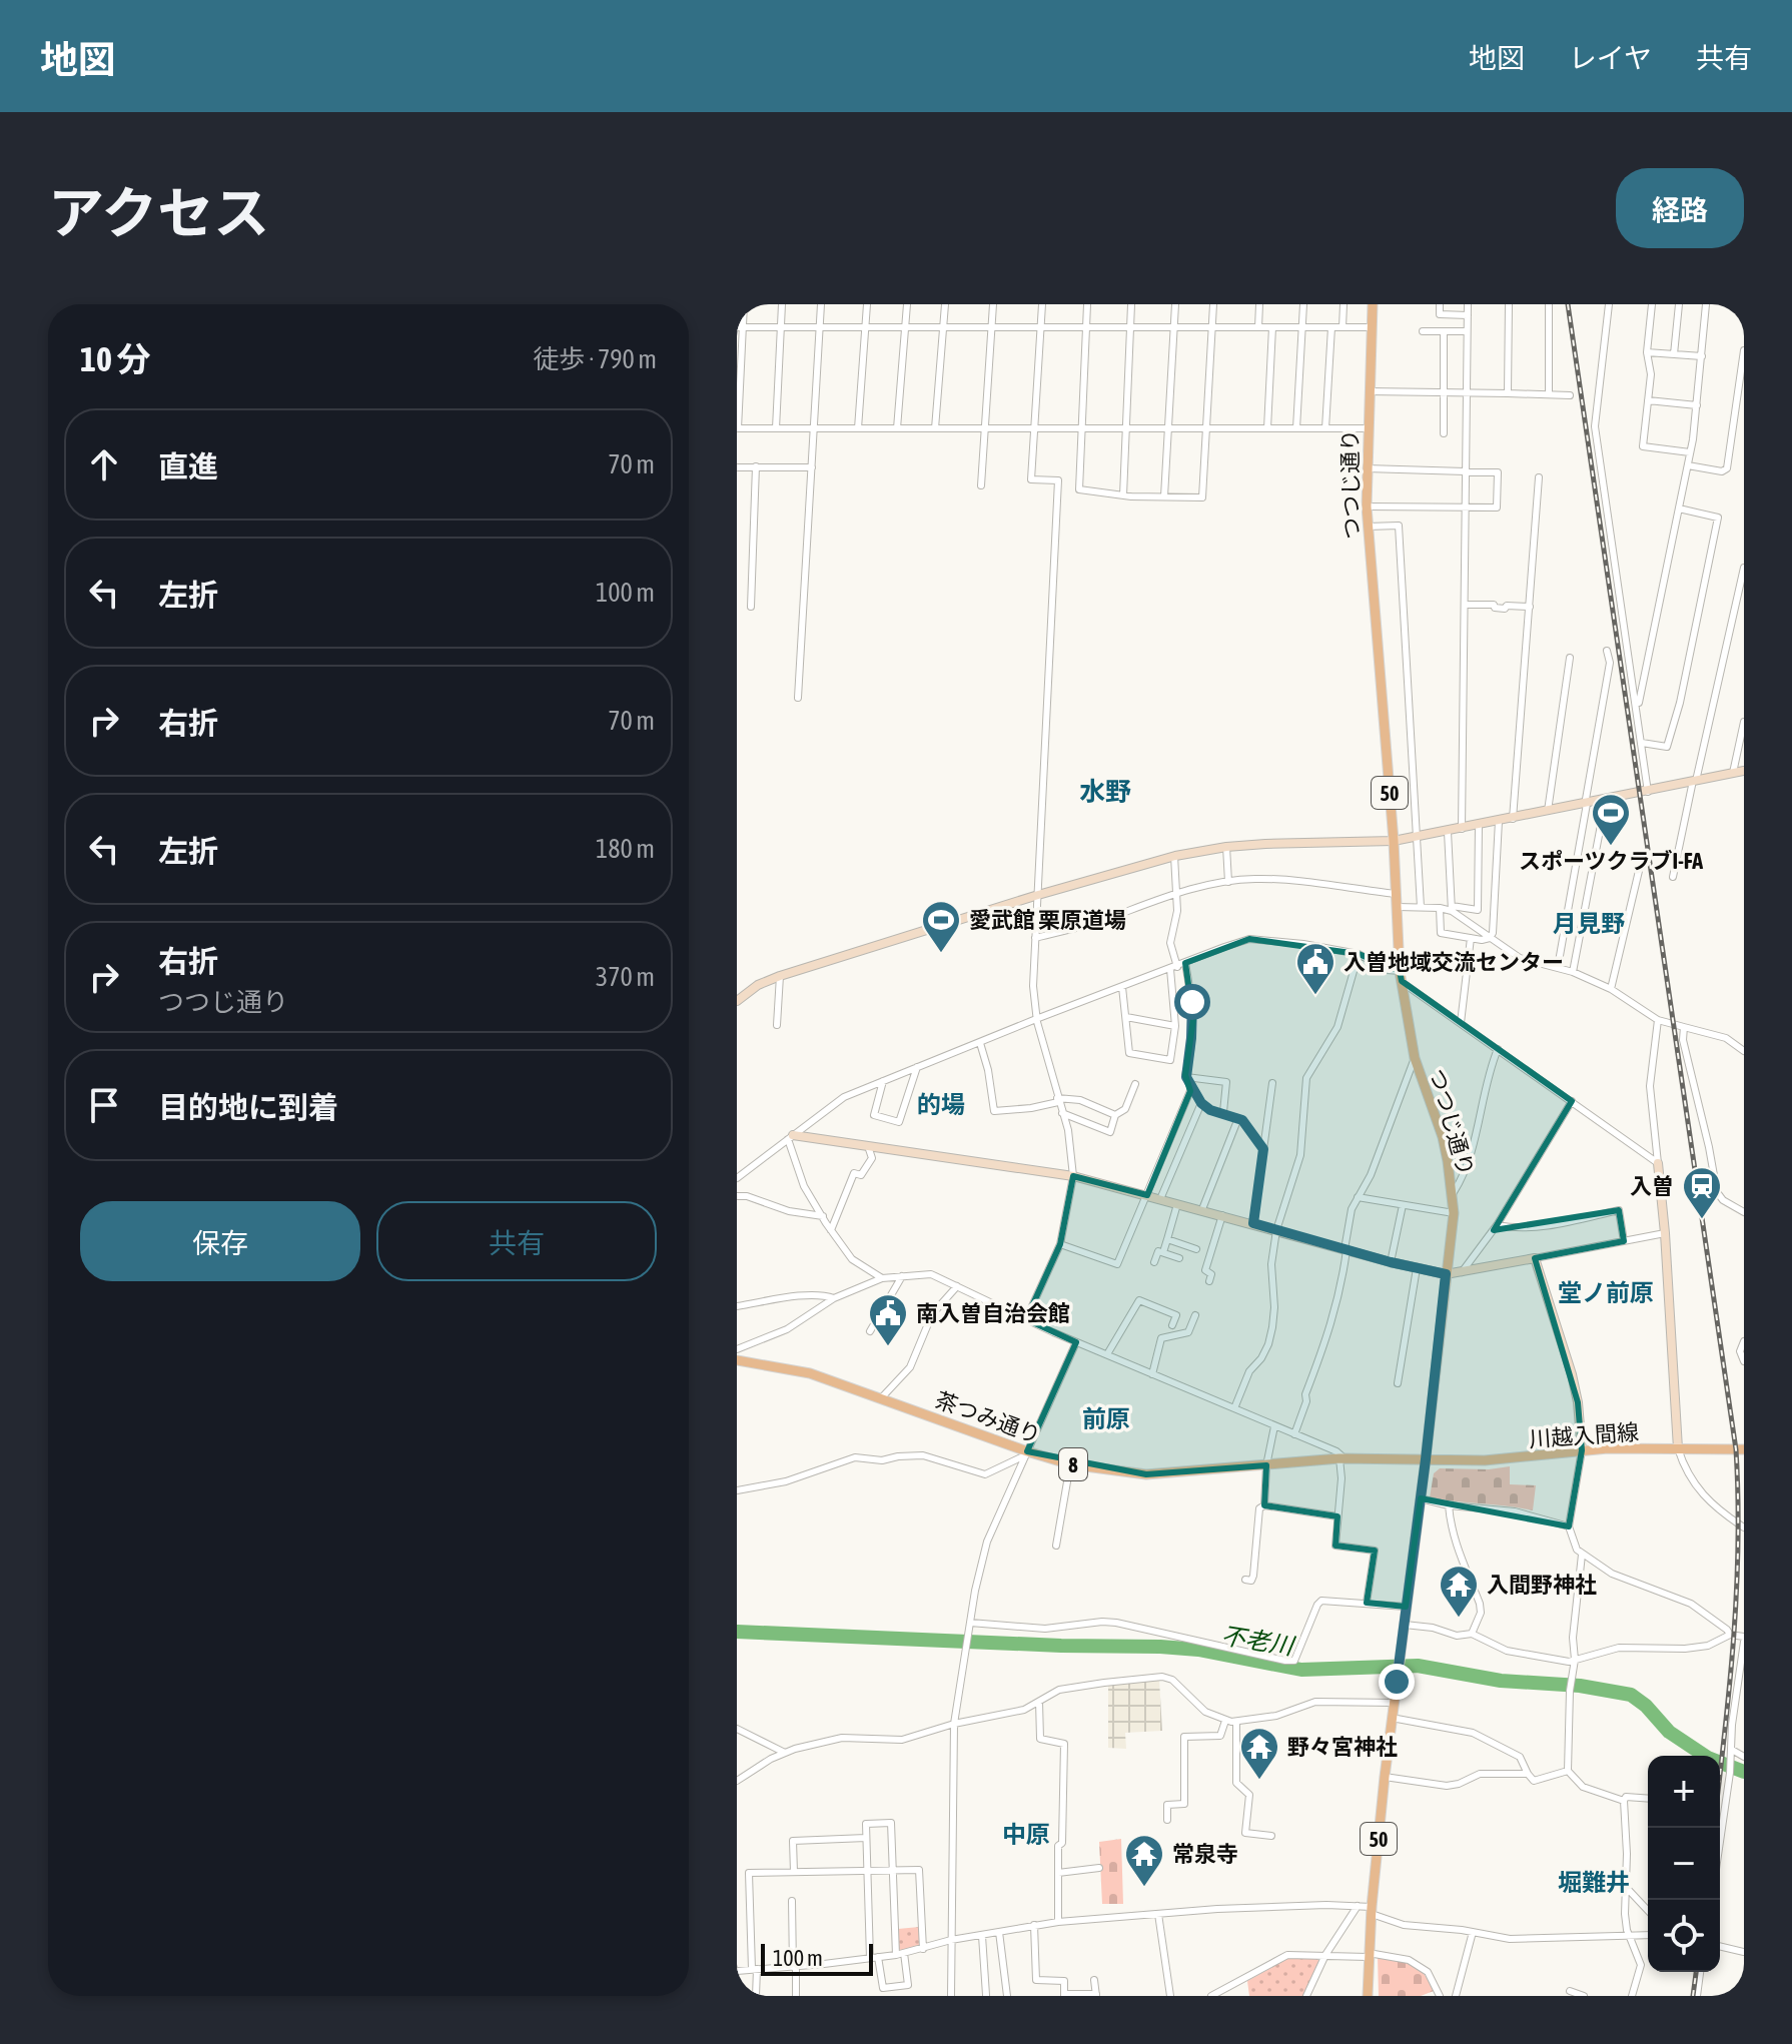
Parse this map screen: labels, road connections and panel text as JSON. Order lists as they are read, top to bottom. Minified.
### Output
{"streets":{"main road":["つつじ通り","50","茶つみ通り","川越入間線","8"]},"crossings":[["つつじ通り","茶つみ通り"],["つつじ通り","川越入間線"],["茶つみ通り","川越入間線"]],"districts":["水野","月見野","的場","堂ノ前原","前原","中原","堀難井"],"water":["不老川"],"places":{"sports":["スポーツクラブI-FA","愛武館 栗原道場"],"public building":["入曽地域交流センター","南入曽自治会館"],"station":["入曽"],"temple":["入間野神社","野々宮神社","常泉寺"]},"scale_bar":"100 m","page":{"header":"地図","nav":["地図","レイヤ","共有"],"title":"アクセス","buttons":["経路",["保存","共有"]],"heading":["10 分","徒歩 · 790 m"],"list":[["直進","70 m"],["左折","100 m"],["右折","70 m"],["左折","180 m"],["右折","つつじ通り","370 m"],"目的地に到着"],"map_buttons":["+","−"],"scale":"100 m"}}
